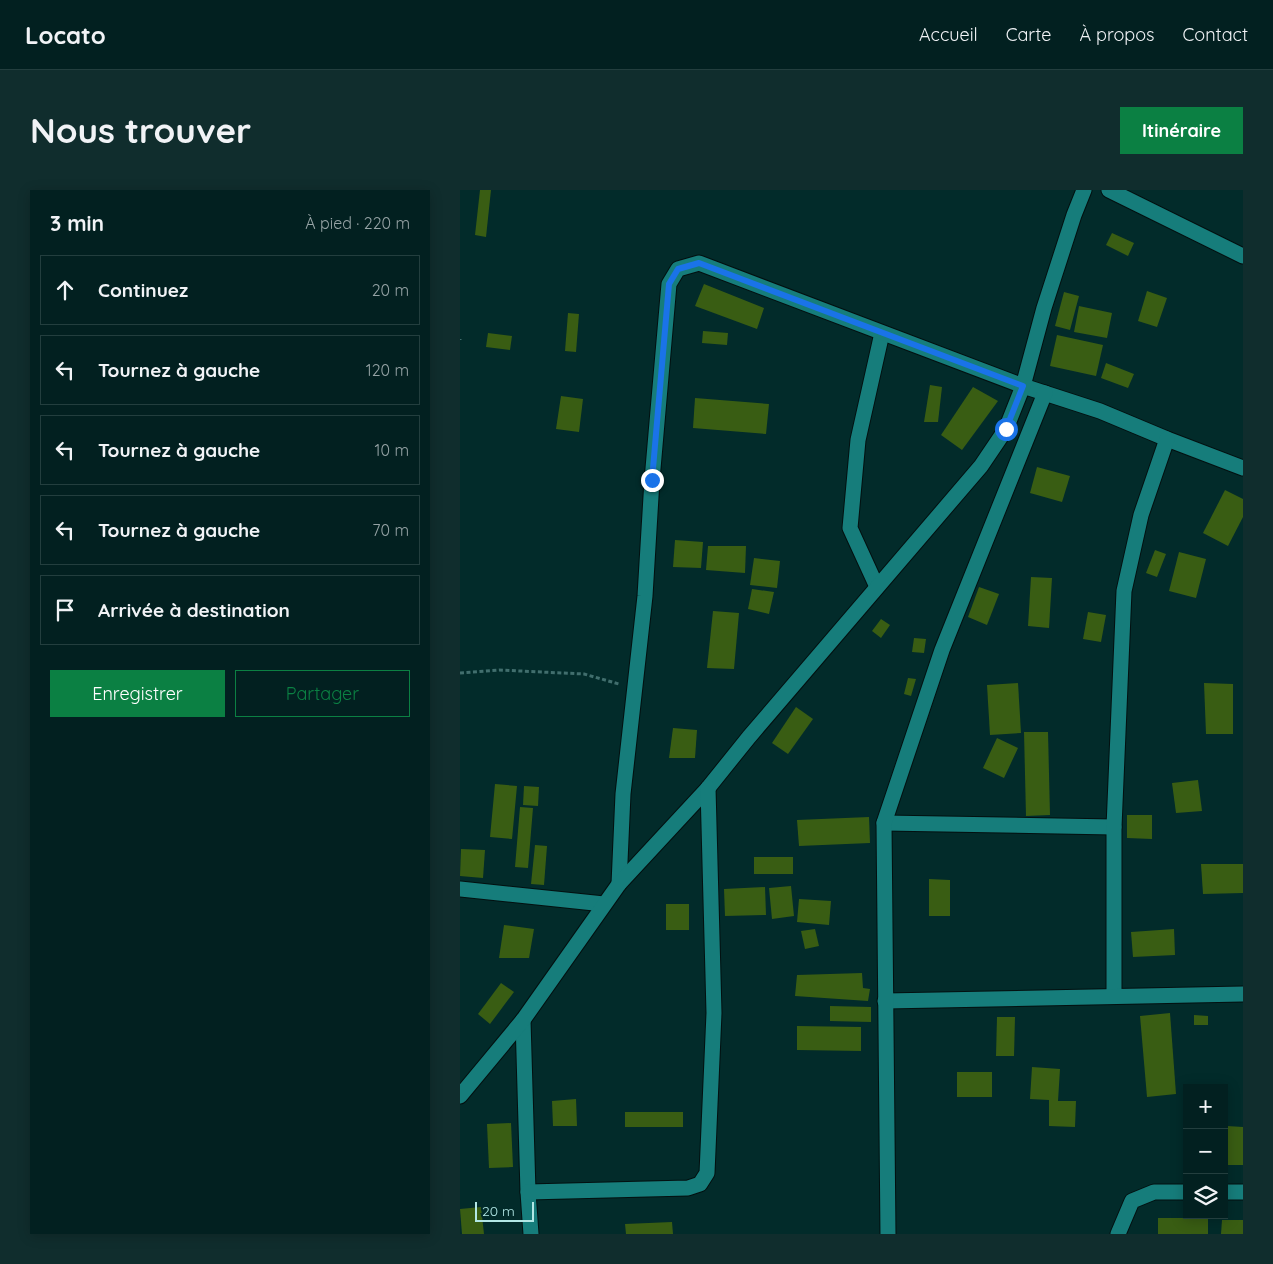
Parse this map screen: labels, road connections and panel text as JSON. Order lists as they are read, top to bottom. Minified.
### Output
{"scale_bar":"20 m","page":{"header":"Locato","nav":["Accueil","Carte","À propos","Contact"],"buttons":["Itinéraire",["Enregistrer","Partager"]],"title":"Nous trouver","heading":["3 min","À pied · 220 m"],"list":[["Continuez","20 m"],["Tournez à gauche","120 m"],["Tournez à gauche","10 m"],["Tournez à gauche","70 m"],"Arrivée à destination"],"map_buttons":["+","−"],"scale":"20 m"}}
